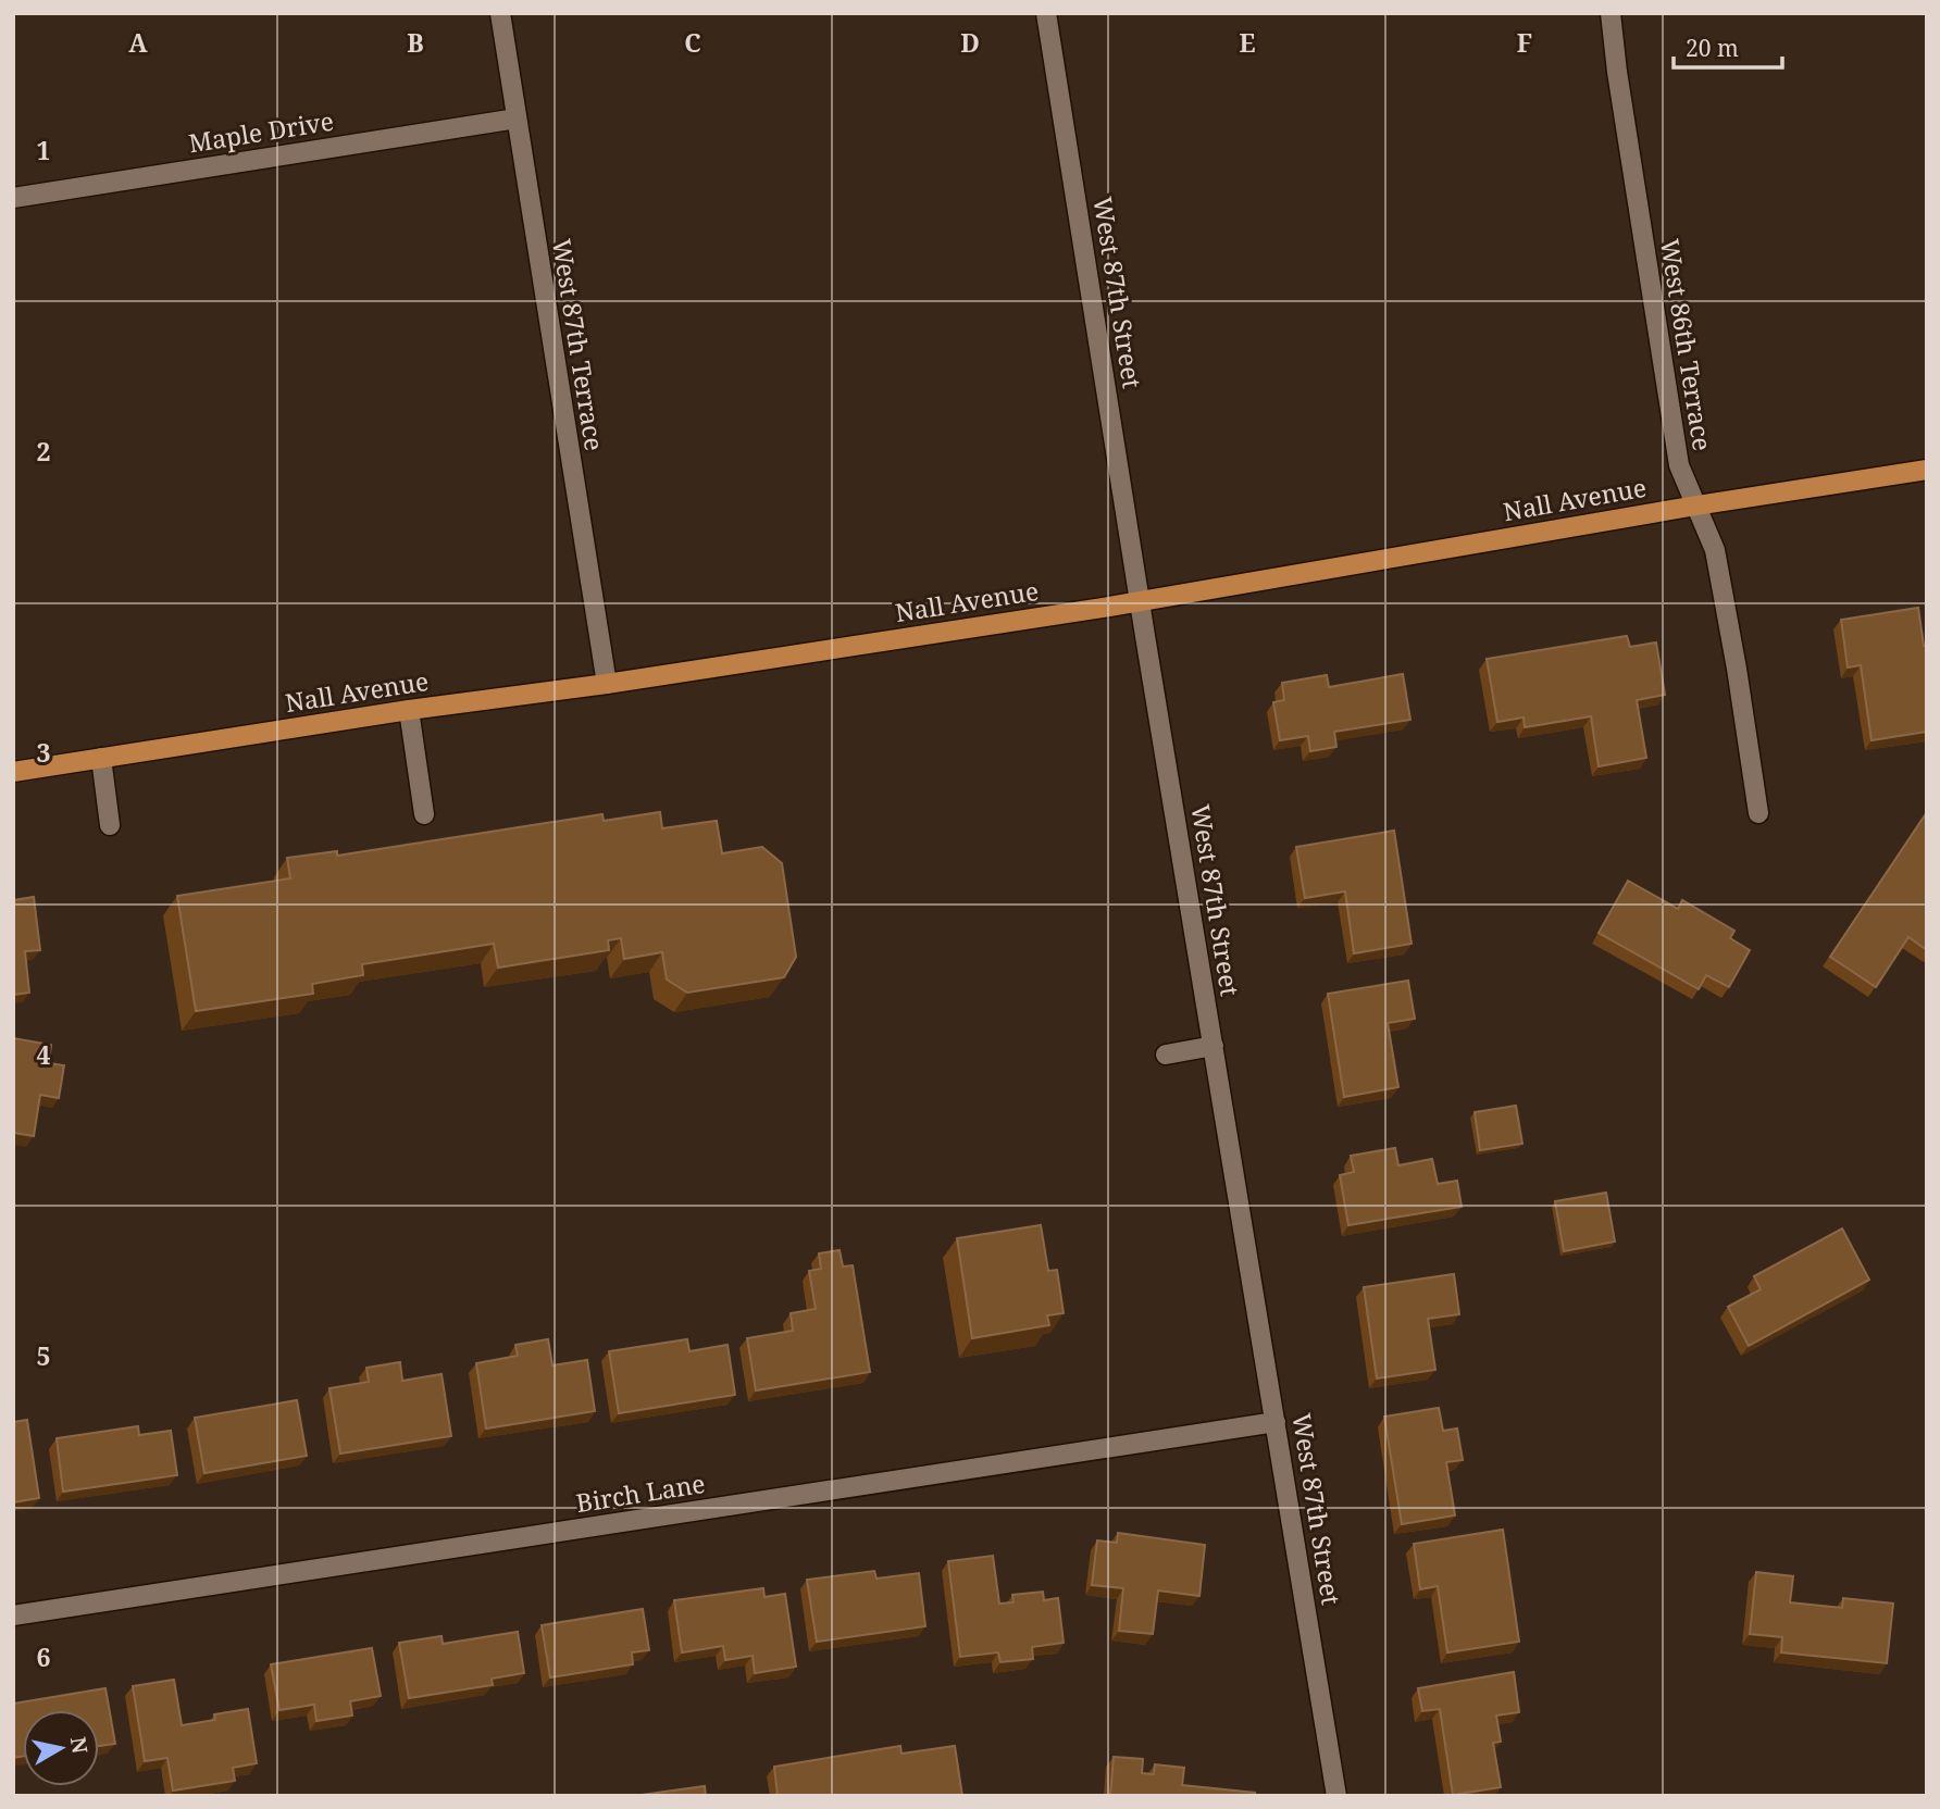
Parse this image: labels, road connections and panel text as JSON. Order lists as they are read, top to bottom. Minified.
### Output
{"streets":{"main road":["Nall Avenue"],"street":["Maple Drive","West 87th Street","West 87th Terrace","West 86th Terrace","Birch Lane"]},"crossings":[["Maple Drive","West 87th Terrace"],["West 87th Street","Nall Avenue"],["West 87th Street","Birch Lane"],["West 87th Terrace","Nall Avenue"],["West 86th Terrace","Nall Avenue"]],"scale_bar":"20 m","north":"right","grid":{"columns":["A","B","C","D","E","F"],"rows":["1","2","3","4","5","6"]}}
